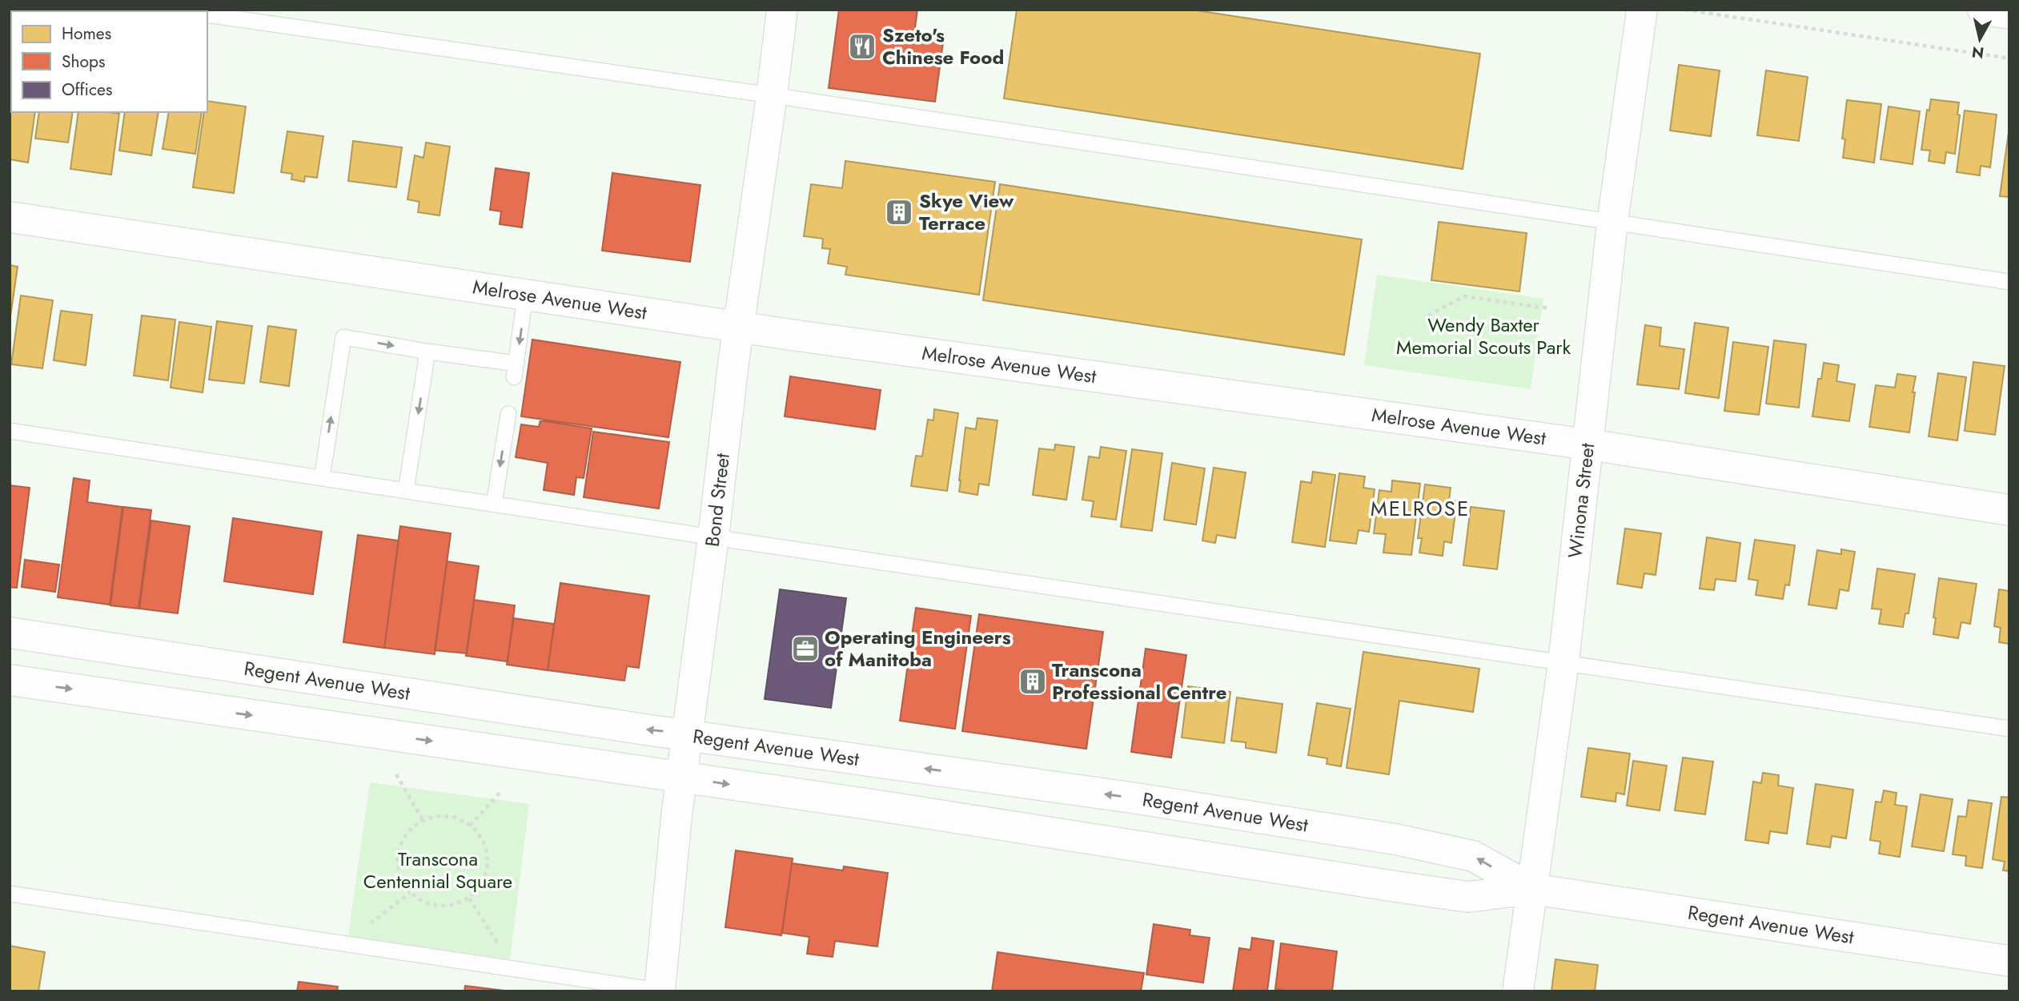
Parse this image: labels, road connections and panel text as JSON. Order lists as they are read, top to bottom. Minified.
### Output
{"streets":{"street":["Melrose Avenue West","Bond Street","Winona Street","Regent Avenue West"]},"crossings":[["Melrose Avenue West","Bond Street"],["Melrose Avenue West","Winona Street"],["Bond Street","Regent Avenue West"],["Winona Street","Regent Avenue West"]],"districts":["MELROSE"],"parks":["Wendy Baxter Memorial Scouts Park","Transcona Centennial Square"],"places":{"restaurant":["Szeto's Chinese Food"],"building":["Skye View Terrace","Transcona Professional Centre"],"office":["Operating Engineers of Manitoba"]},"legend":["Homes","Shops","Offices"],"north":"bottom"}
